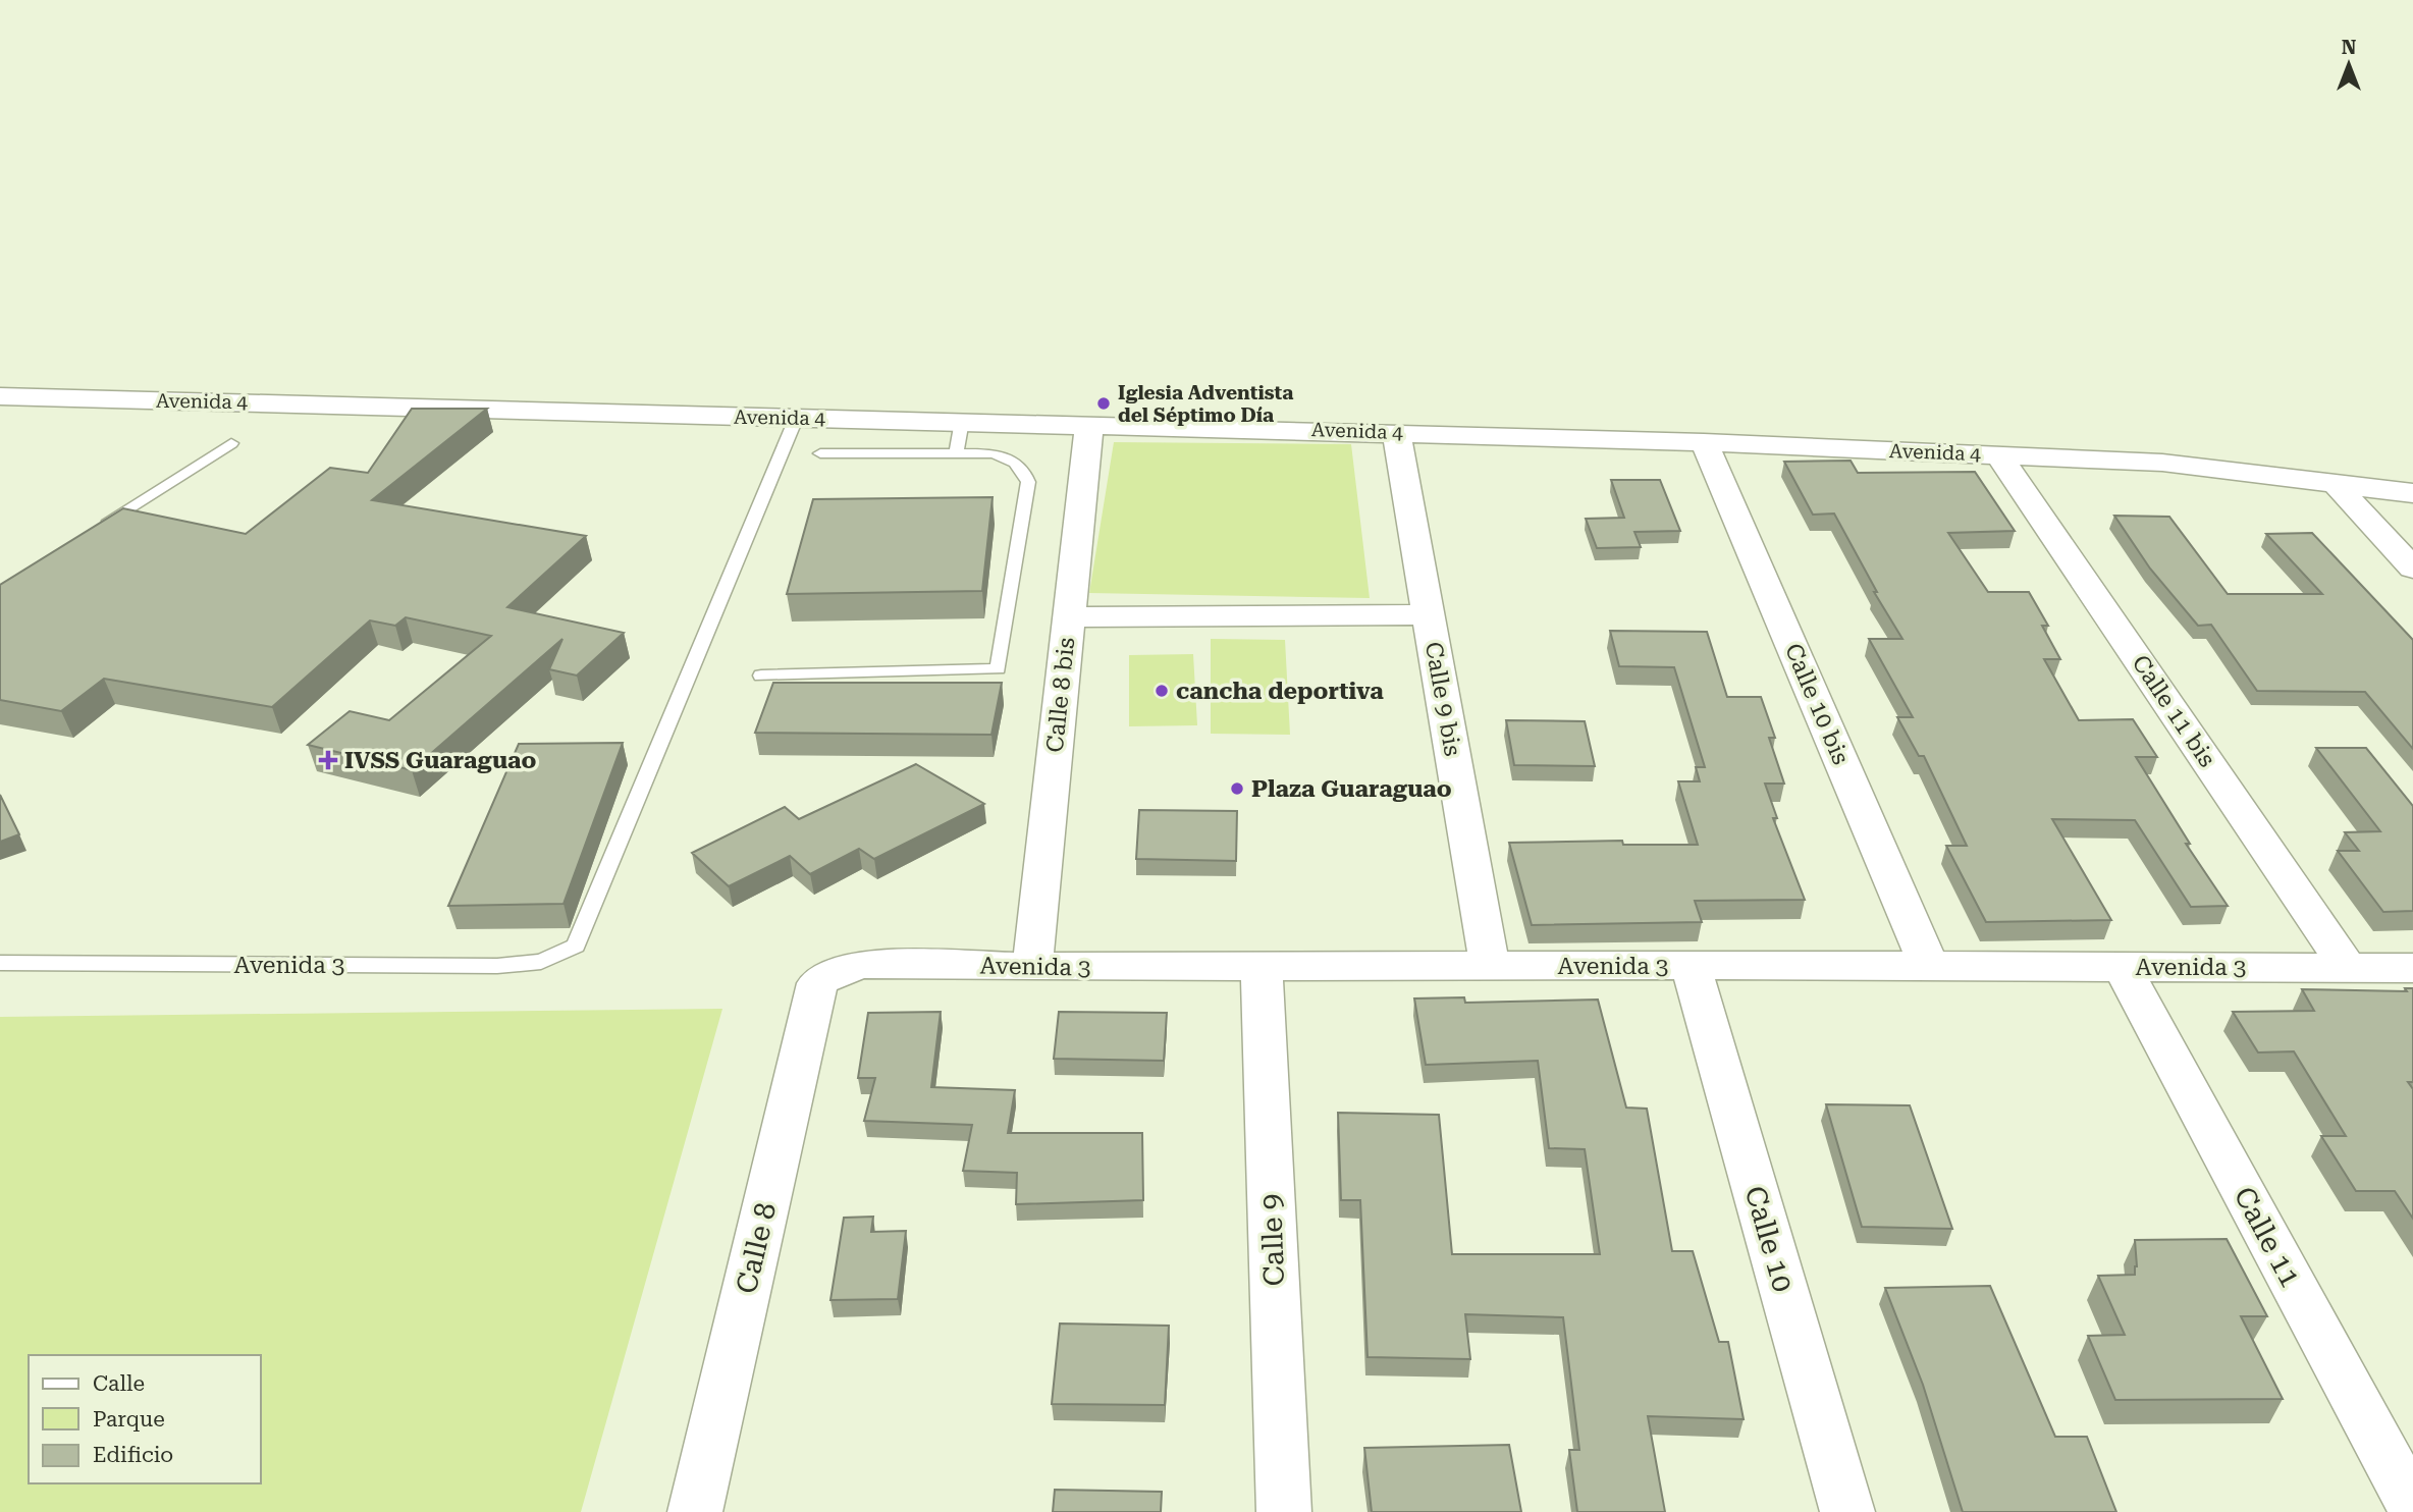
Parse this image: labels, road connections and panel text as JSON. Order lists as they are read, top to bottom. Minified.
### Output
{"streets":{"street":["Avenida 4","Calle 8 bis","Calle 9 bis","Calle 10 bis","Calle 11 bis","Avenida 3","Calle 11","Calle 10","Calle 9","Calle 8"]},"crossings":[["Avenida 4","Calle 8 bis"],["Avenida 4","Calle 9 bis"],["Avenida 4","Calle 10 bis"],["Avenida 4","Calle 11 bis"],["Avenida 4","Avenida 3"],["Calle 8 bis","Avenida 3"],["Calle 9 bis","Avenida 3"],["Calle 10 bis","Avenida 3"],["Calle 11 bis","Avenida 3"],["Avenida 3","Calle 11"],["Avenida 3","Calle 10"],["Avenida 3","Calle 9"],["Avenida 3","Calle 8"]],"places":{"other":["Iglesia Adventista del Séptimo Día","cancha deportiva","Plaza Guaraguao"],"health":["IVSS Guaraguao"]},"legend":["Calle","Parque","Edificio"],"north":"top"}
